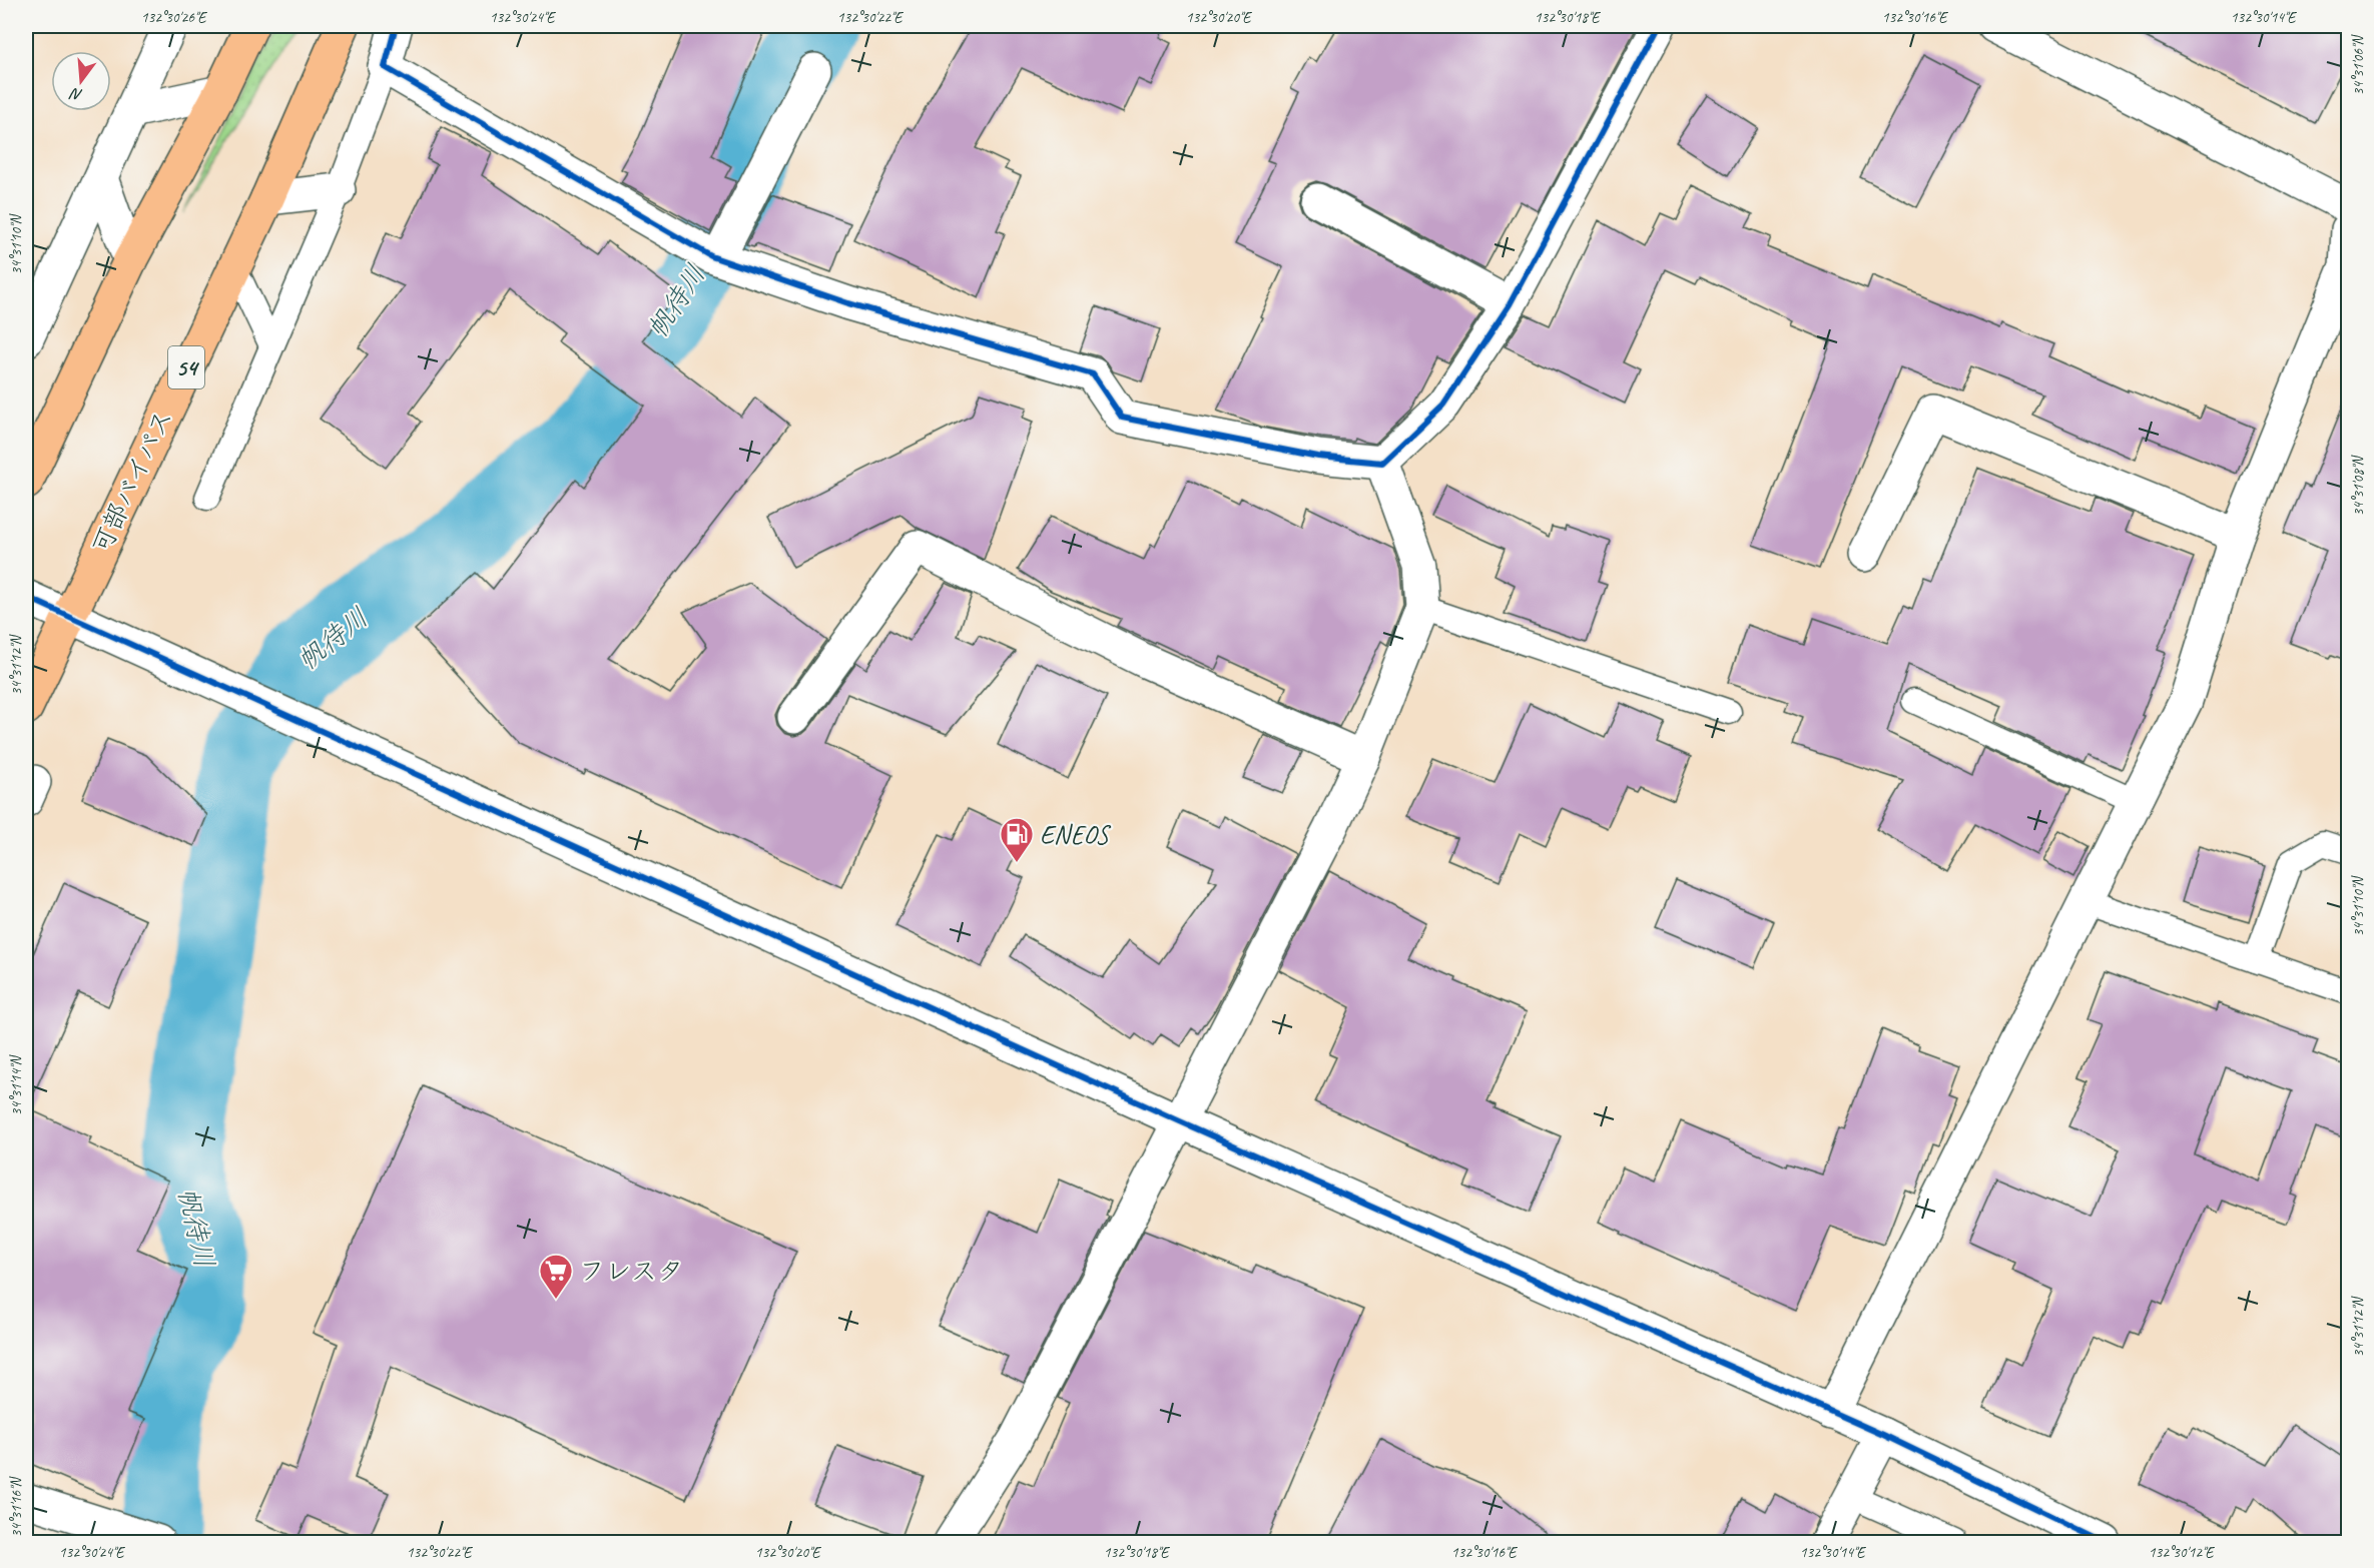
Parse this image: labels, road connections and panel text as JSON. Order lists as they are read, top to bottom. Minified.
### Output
{"streets":{"highway":["54","可部バイパス"]},"water":["帆待川"],"places":{"fuel station":["ENEOS"],"supermarket":["フレスタ"]},"north":"bottom","coordinates":["132°30'26\"E","132°30'24\"E","132°30'22\"E","132°30'20\"E","132°30'18\"E","132°30'16\"E","132°30'14\"E","34°31'06\"N","34°31'10\"N","34°31'08\"N","34°31'12\"N","34°31'14\"N","34°31'16\"N","132°30'12\"E"]}
